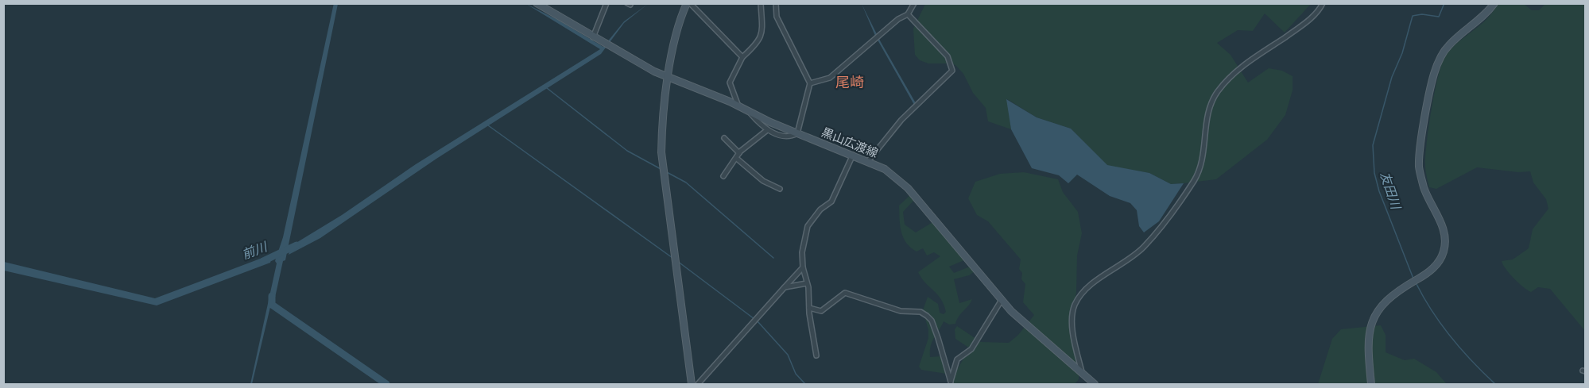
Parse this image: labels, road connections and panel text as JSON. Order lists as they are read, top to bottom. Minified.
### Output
{"streets":{"street":["黒山広渡線"]},"districts":["尾崎"],"water":["友田川","前川"]}
